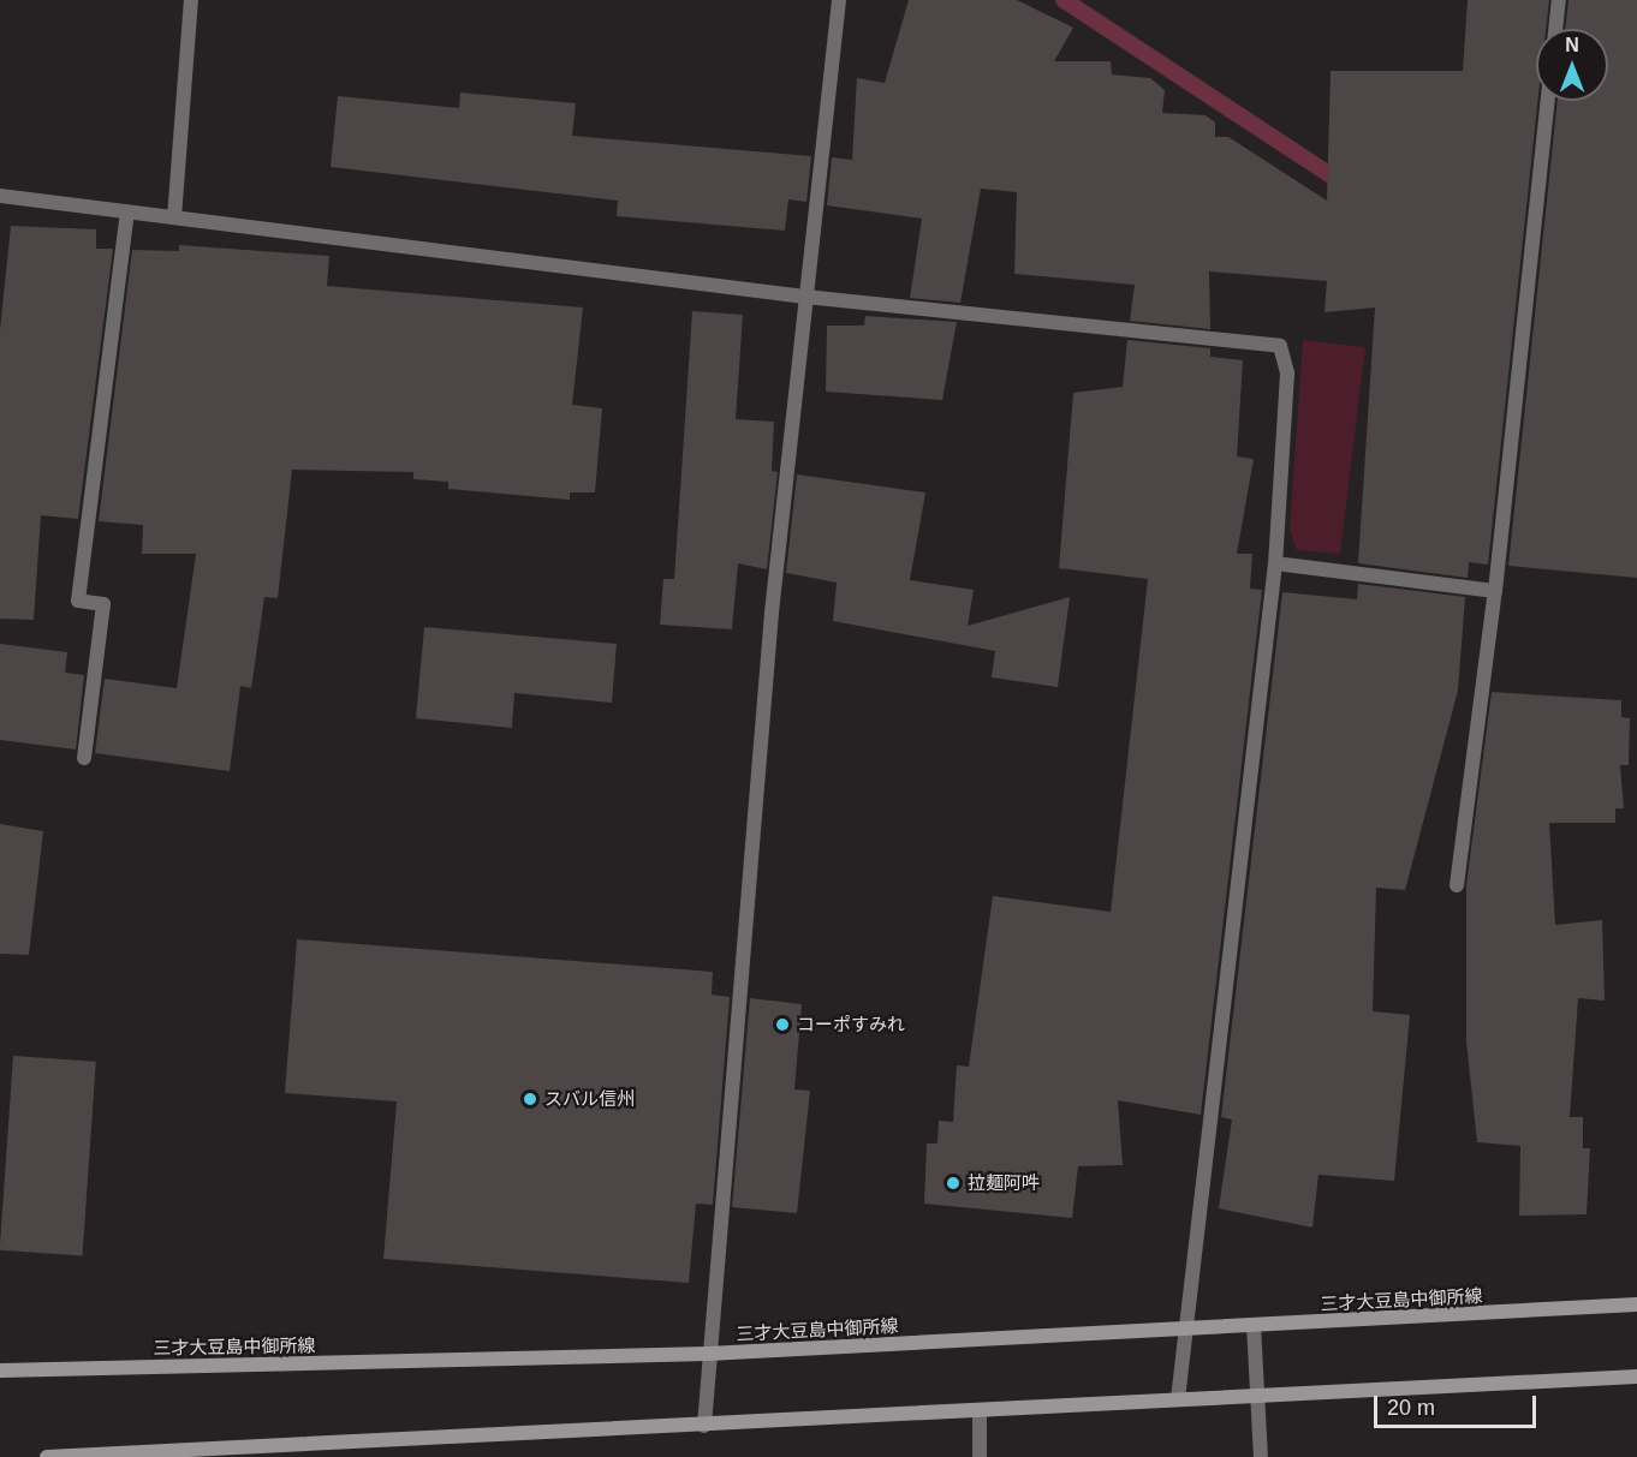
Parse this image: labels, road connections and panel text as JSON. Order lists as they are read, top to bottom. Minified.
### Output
{"streets":{"main road":["三才大豆島中御所線"]},"places":["コーポすみれ","スバル信州","拉麺阿吽"],"scale_bar":"20 m","north":"top"}
